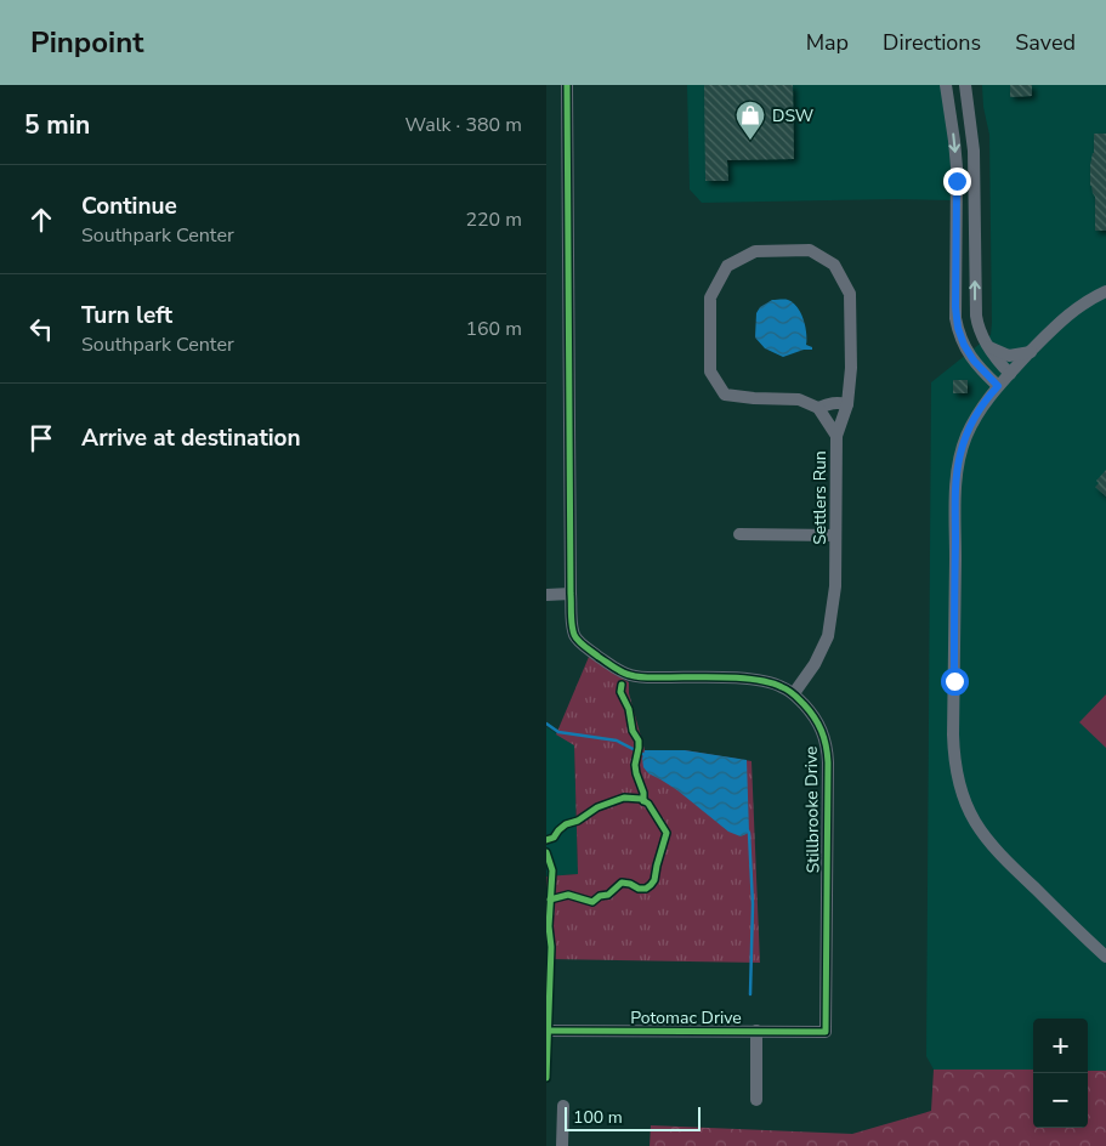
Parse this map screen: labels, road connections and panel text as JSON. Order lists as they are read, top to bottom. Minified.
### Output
{"streets":{"street":["Settlers Run","Stillbrooke Drive","Potomac Drive"]},"crossings":[["Settlers Run","Stillbrooke Drive"],["Stillbrooke Drive","Potomac Drive"]],"places":{"shop":["DSW"]},"scale_bar":"100 m","page":{"header":"Pinpoint","nav":["Map","Directions","Saved"],"heading":["5 min","Walk · 380 m"],"list":[["Continue","Southpark Center","220 m"],["Turn left","Southpark Center","160 m"],"Arrive at destination"],"map_buttons":["+","−"],"scale":"100 m"}}
